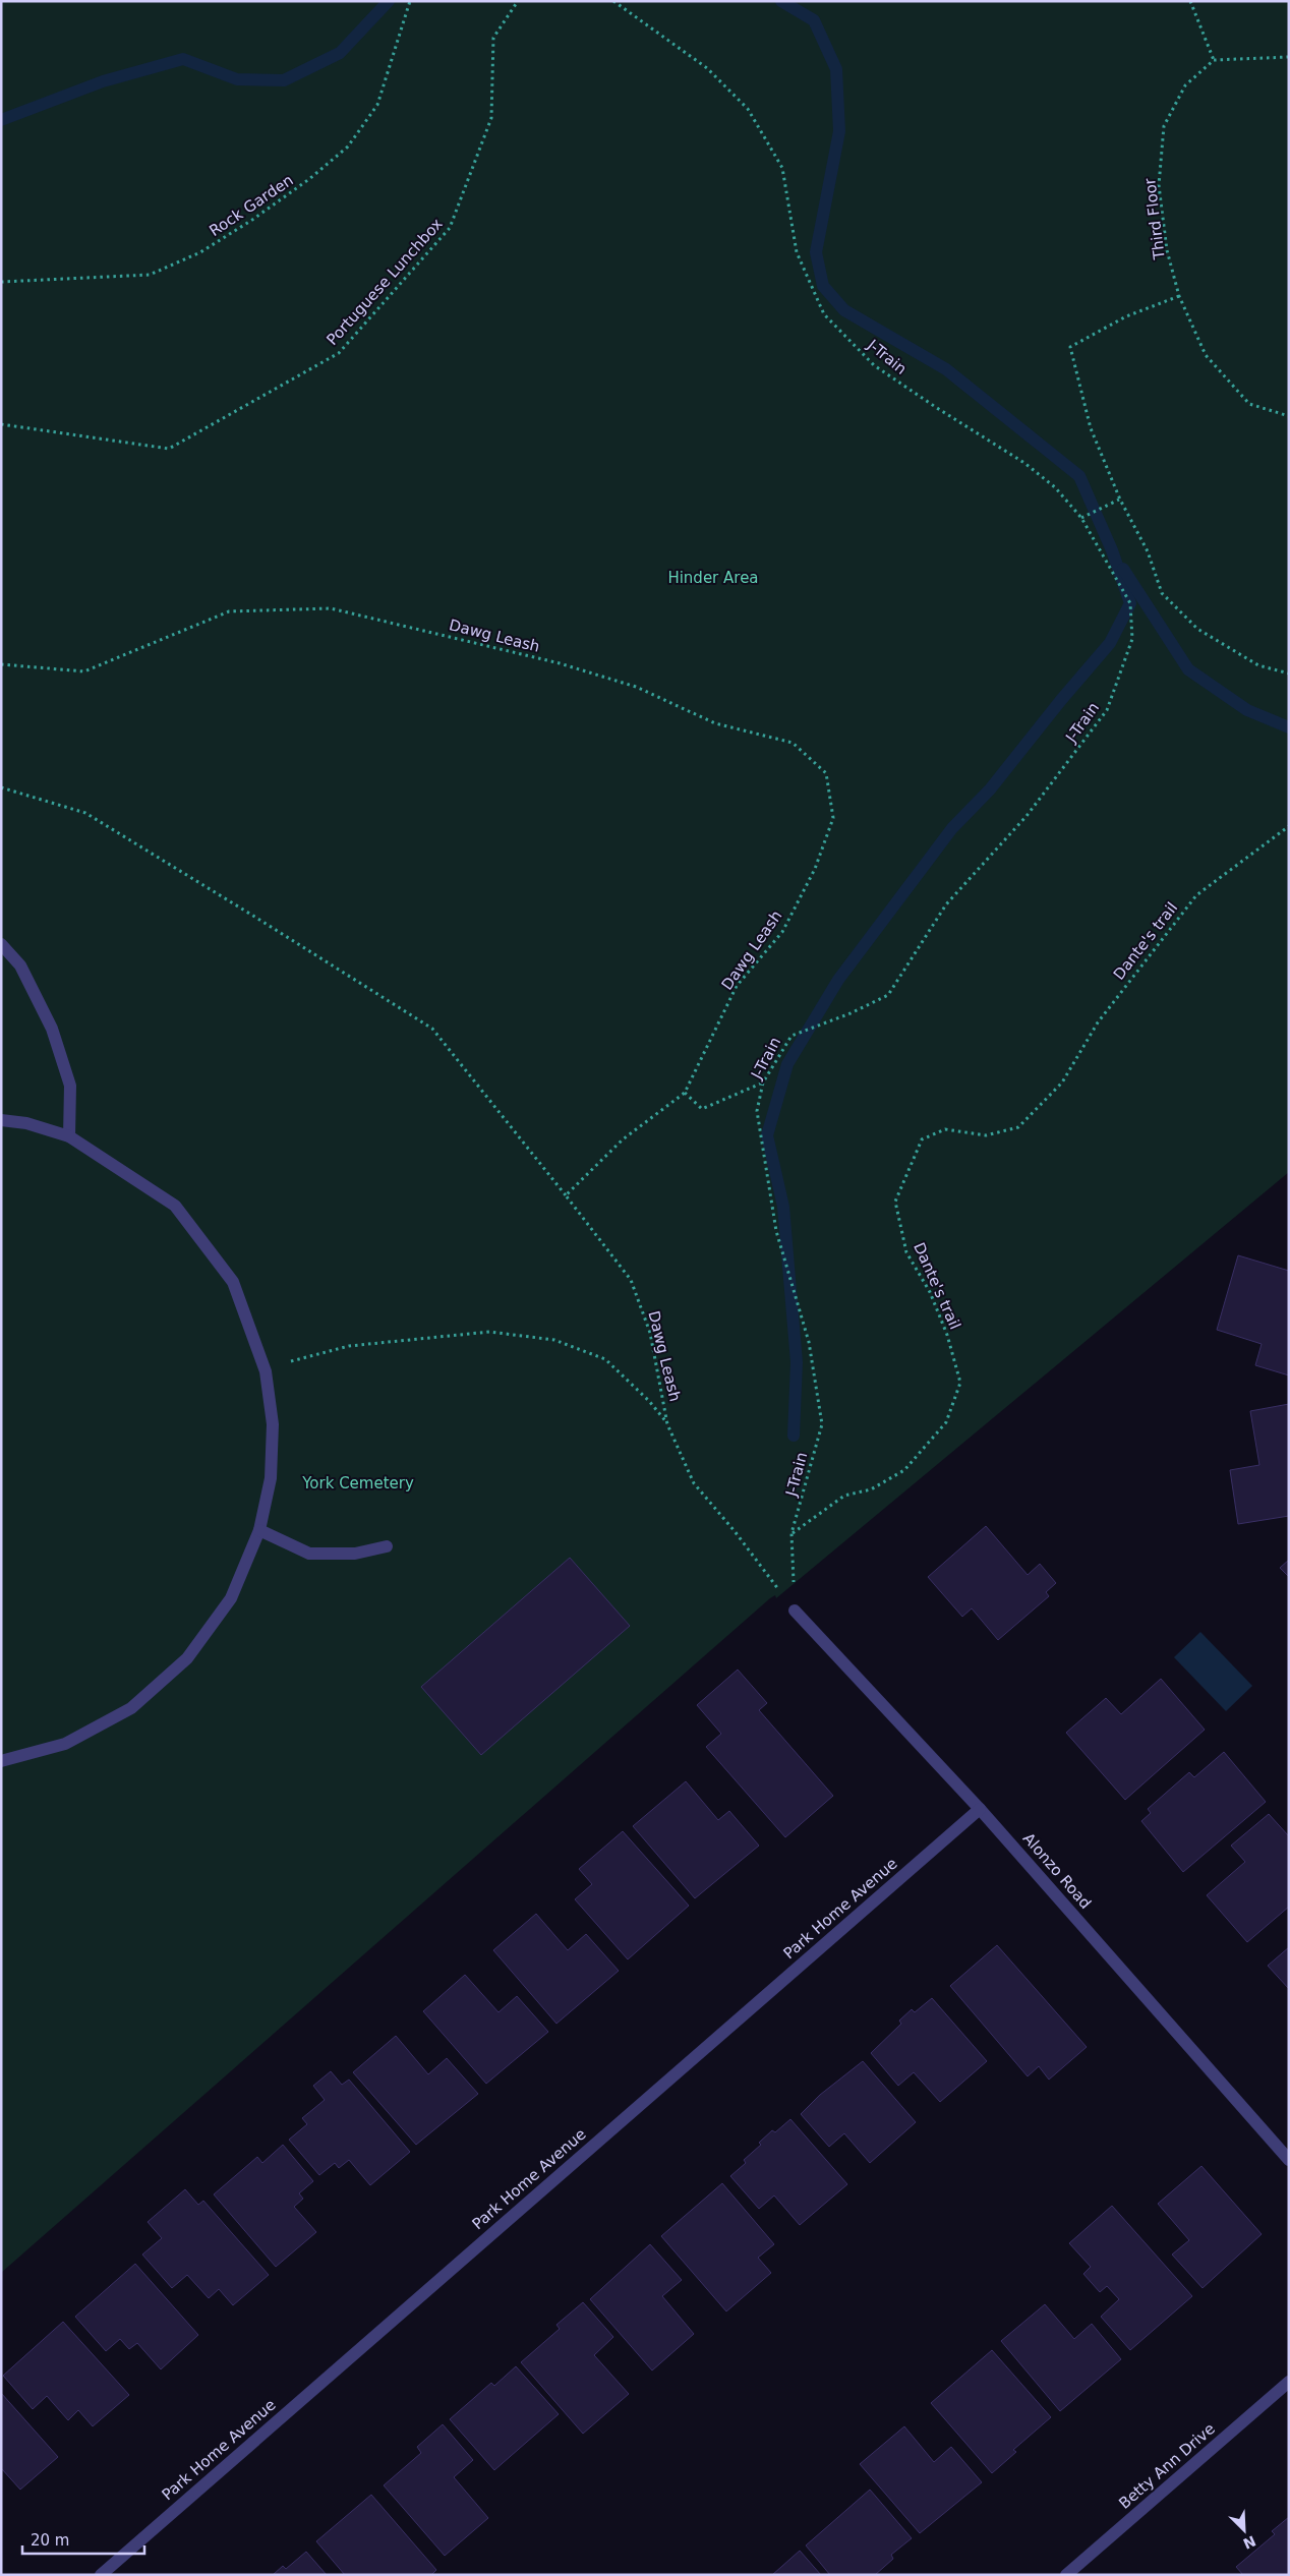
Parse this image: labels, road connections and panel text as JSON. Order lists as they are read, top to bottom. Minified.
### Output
{"streets":{"street":["Alonzo Road","Park Home Avenue","Betty Ann Drive"],"path":["Rock Garden","Third Floor","Portuguese Lunchbox","J-Train","Dawg Leash","Dante's trail"]},"crossings":[["J-Train","Dawg Leash"],["J-Train","Dante's trail"],["J-Train","Alonzo Road"],["Dawg Leash","Alonzo Road"],["Alonzo Road","Park Home Avenue"]],"parks":["Hinder Area","York Cemetery"],"scale_bar":"20 m","north":"bottom right"}
